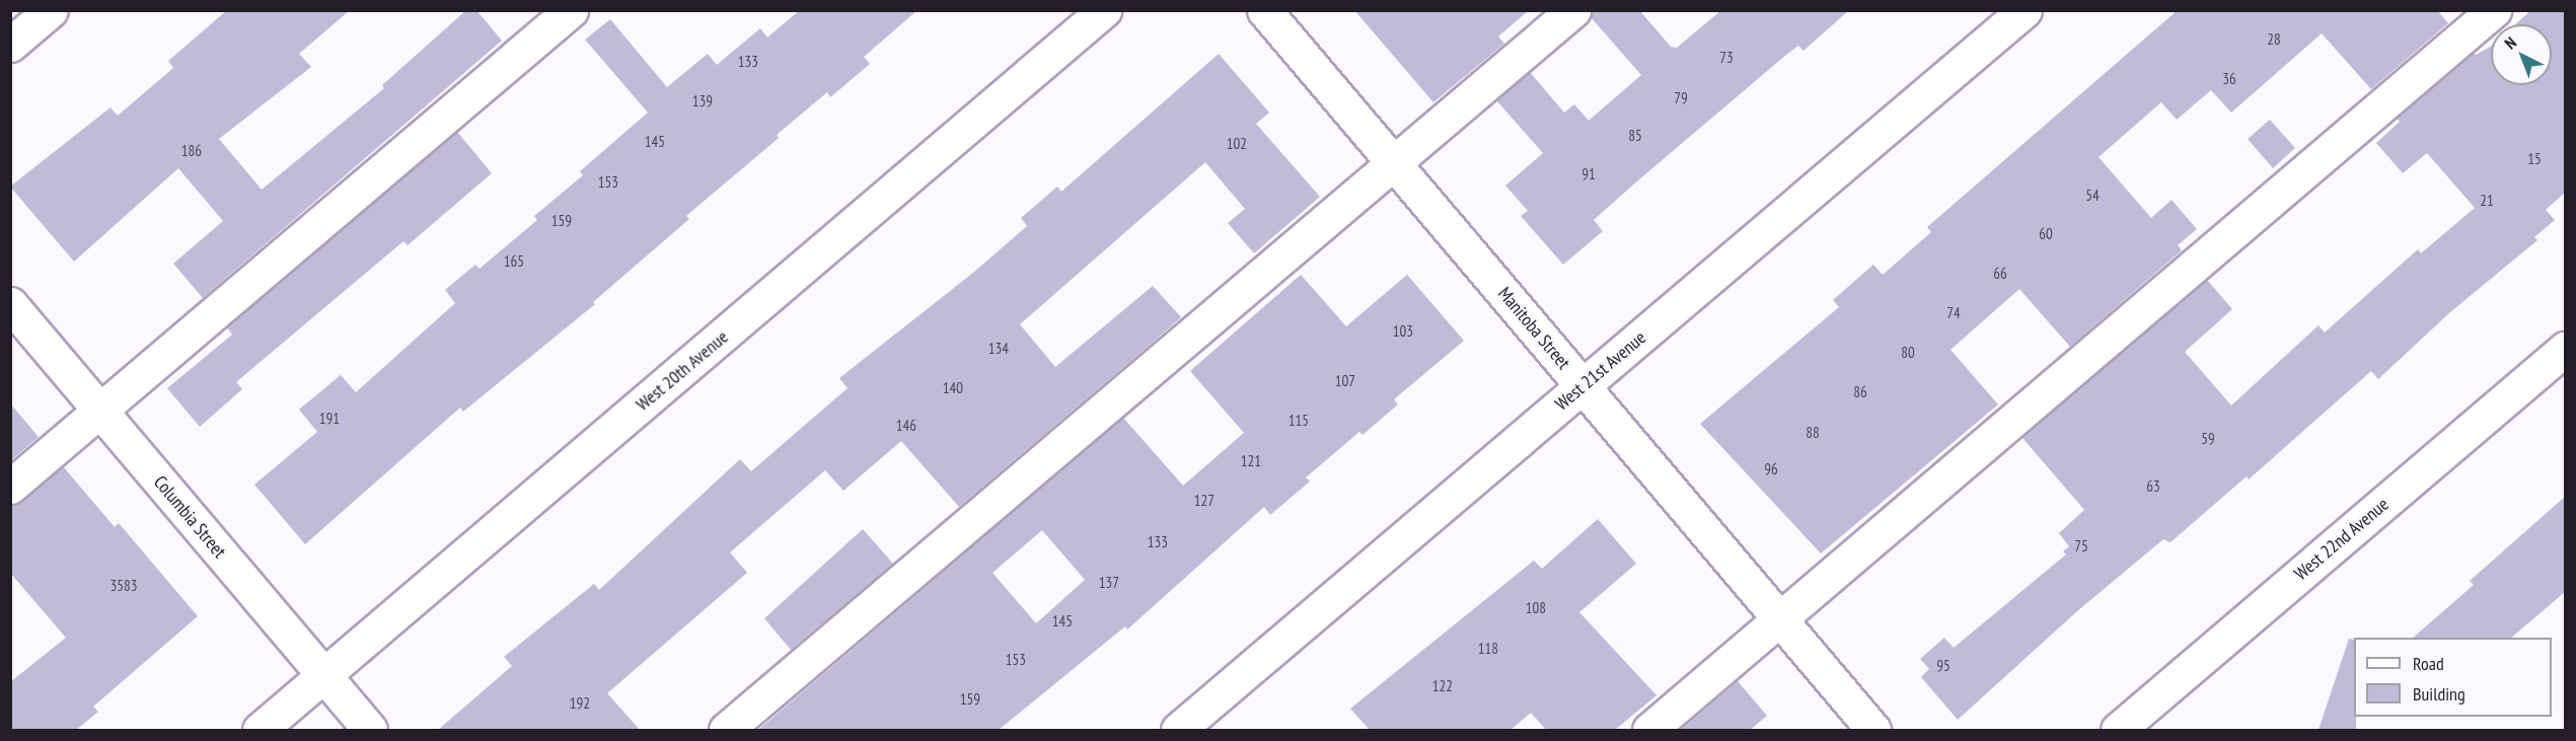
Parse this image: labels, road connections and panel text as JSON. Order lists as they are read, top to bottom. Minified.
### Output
{"streets":{"street":["Manitoba Street","West 20th Avenue","West 21st Avenue","Columbia Street","West 22nd Avenue"]},"crossings":[["Manitoba Street","West 21st Avenue"],["West 20th Avenue","Columbia Street"]],"house_numbers":["28","73","133","36","79","139","85","145","102","186","15","91","153","54","21","159","60","165","66","74","103","134","80","107","140","86","191","115","146","88","59","121","96","63","127","133","75","137","3583","108","145","118","153","95","122","159","192"],"legend":["Road","Building"],"north":"top left"}
